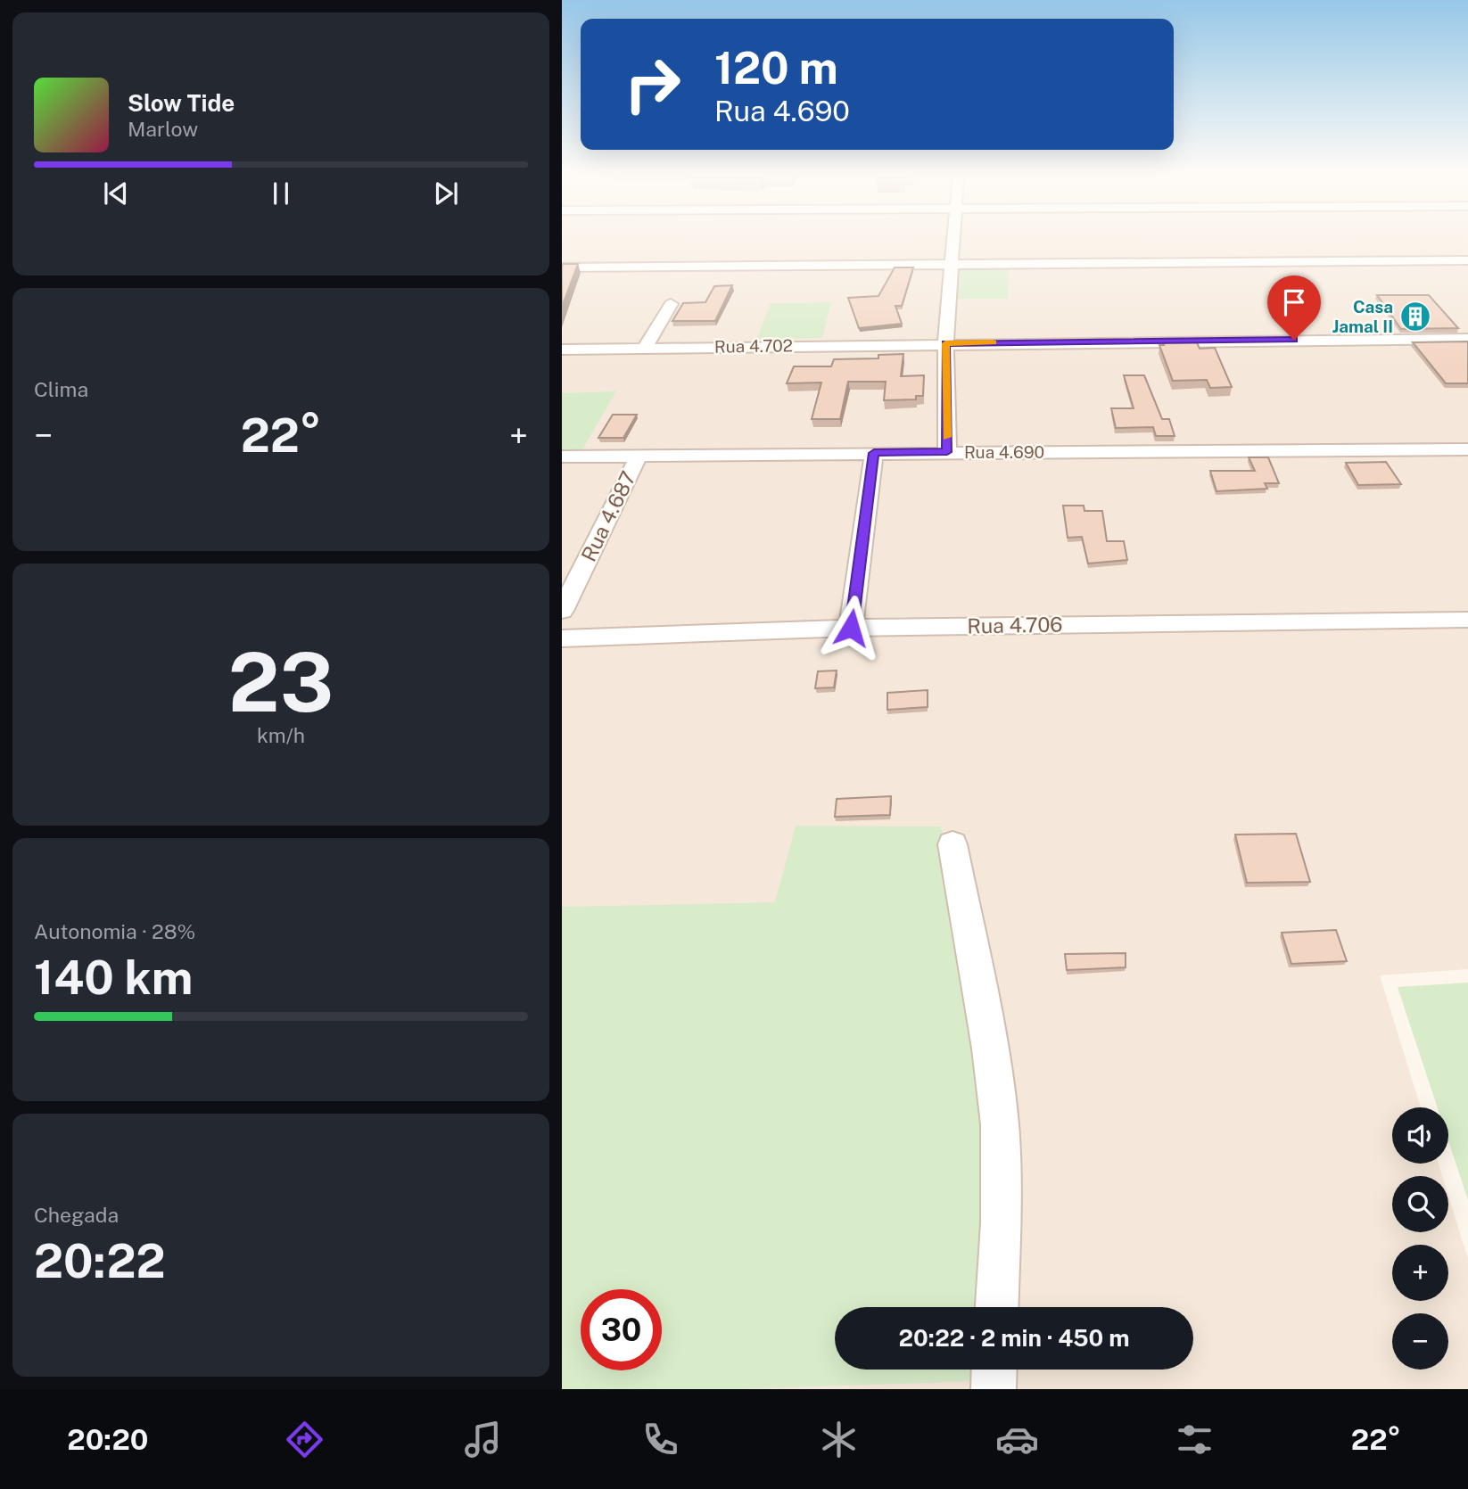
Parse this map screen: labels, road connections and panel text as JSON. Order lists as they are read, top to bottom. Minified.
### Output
{"streets":{"street":["Rua 4.702","Rua 4.690","Rua 4.687","Rua 4.706"]},"crossings":[["Rua 4.690","Rua 4.687"]],"places":{"building":["Casa Jamal II"]},"page":{"turn":["120 m","Rua 4.690"],"song":["Slow Tide","Marlow"],"tile":["Clima",["23","km/h"],["Autonomia · 28%","140 km"],["Chegada","20:22"]],"heat":["−","22°","+"],"map_buttons":["+","−"],"limit":"30","trip":"20:22 · 2 min · 450 m","tabs":["20:20","22°"]}}
